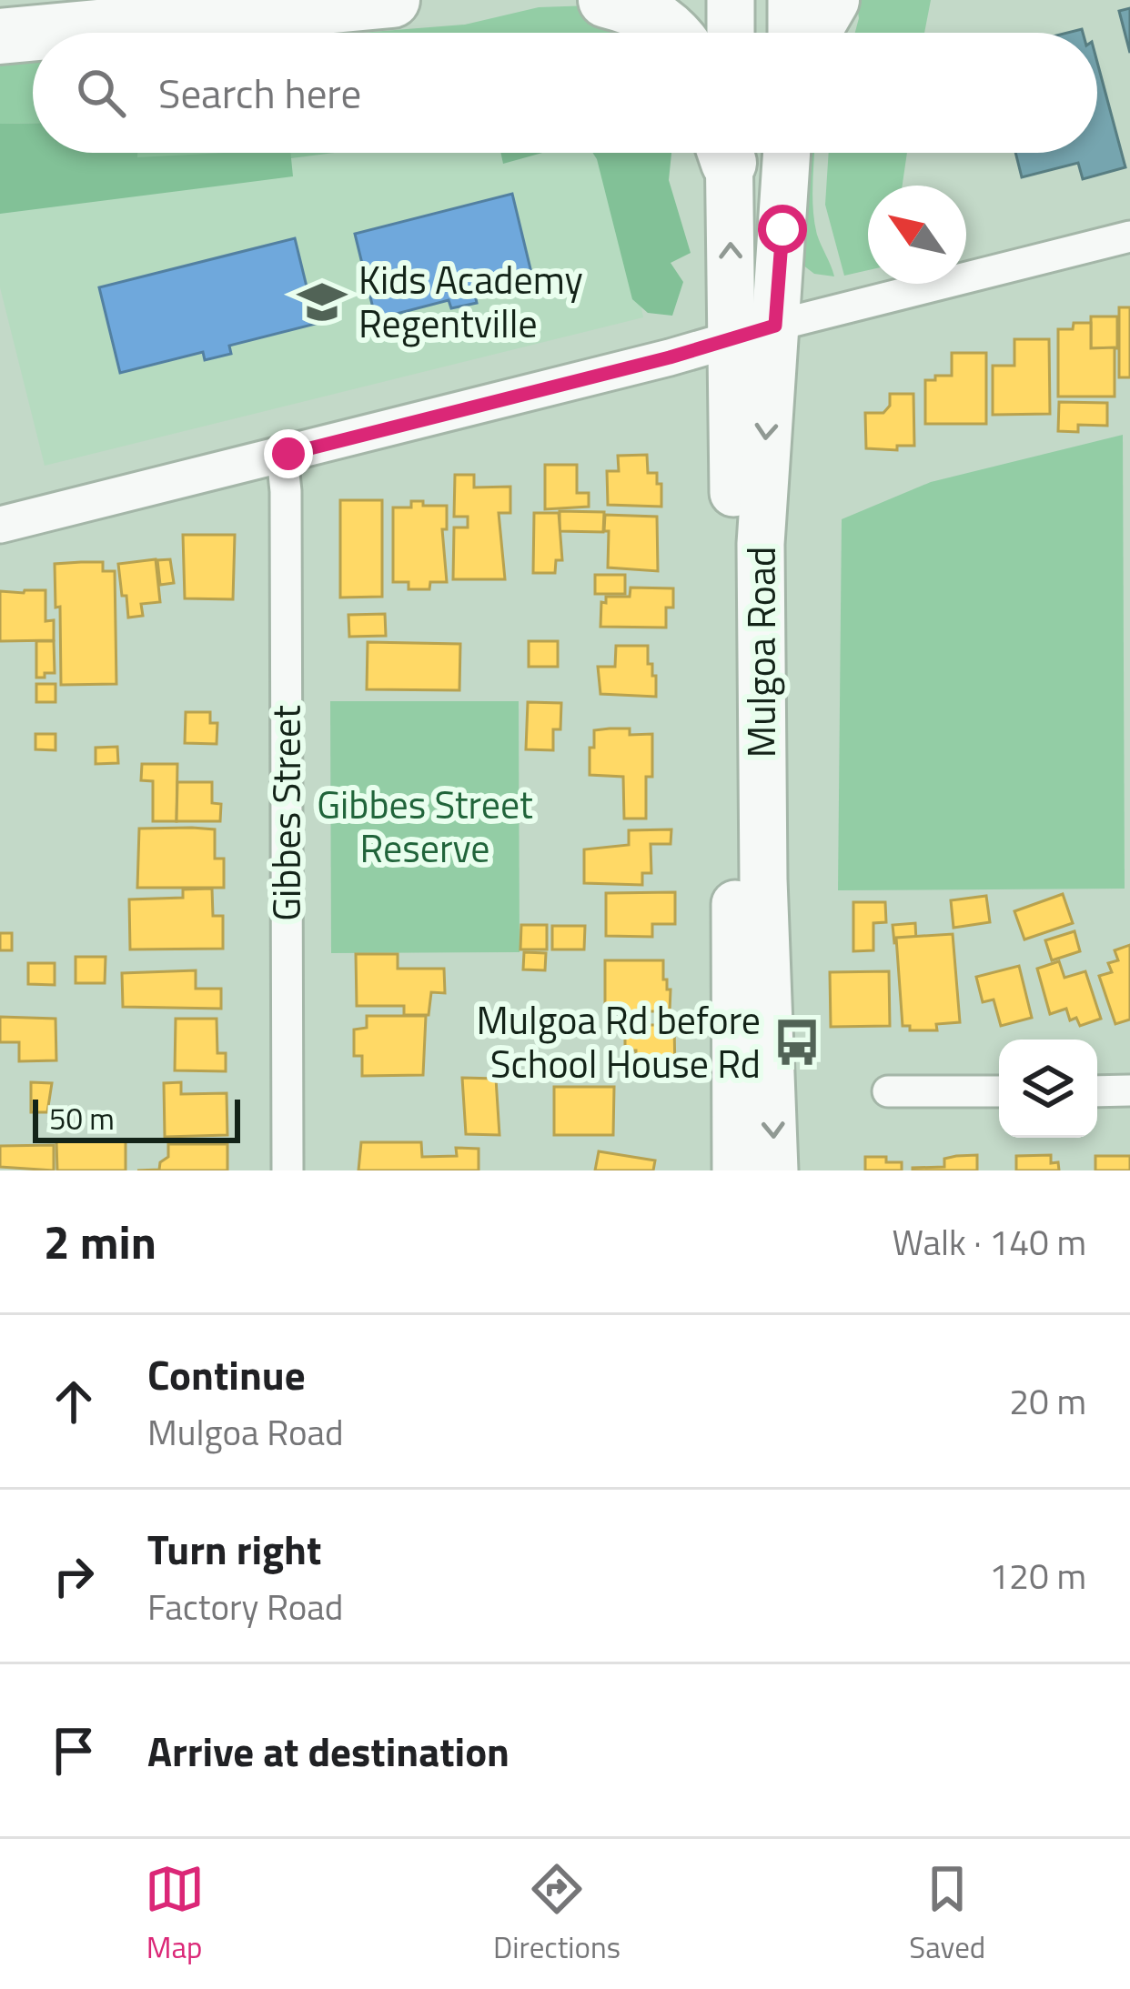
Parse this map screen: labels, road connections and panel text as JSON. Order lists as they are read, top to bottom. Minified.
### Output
{"streets":{"main road":["Mulgoa Road"],"street":["Gibbes Street"]},"parks":["Gibbes Street Reserve"],"places":{"school or university":["Kids Academy Regentville"],"bus stop":["Mulgoa Rd before School House Rd"]},"scale_bar":"50 m","north":"top left","page":{"search":"Search here","scale":"50 m","heading":["2 min","Walk · 140 m"],"list":[["Continue","Mulgoa Road","20 m"],["Turn right","Factory Road","120 m"],"Arrive at destination"],"nav":["Map","Directions","Saved"]}}
